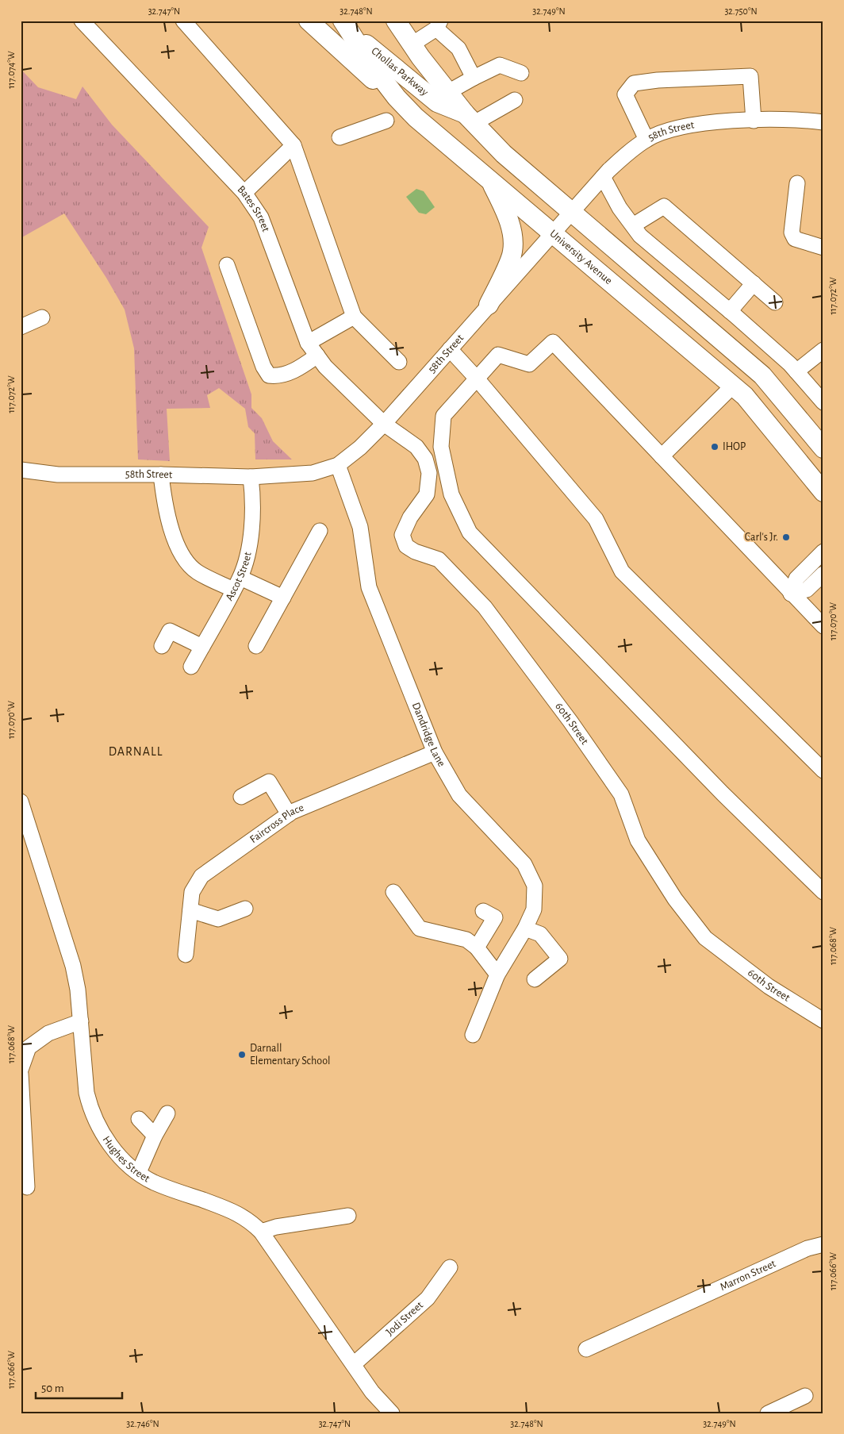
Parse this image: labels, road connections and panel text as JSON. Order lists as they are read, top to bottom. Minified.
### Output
{"streets":{"main road":["Chollas Parkway","University Avenue"],"street":["58th Street","Bates Street","Ascot Street","60th Street","Dandridge Lane","Faircross Place","Hughes Street","Marron Street","Jodi Street"]},"crossings":[["Chollas Parkway","University Avenue"],["58th Street","Bates Street"],["58th Street","University Avenue"],["58th Street","Ascot Street"],["58th Street","60th Street"],["58th Street","Dandridge Lane"],["Bates Street","60th Street"],["Dandridge Lane","Faircross Place"],["Hughes Street","Jodi Street"]],"districts":["DARNALL"],"places":["IHOP","Carl's Jr.","Darnall Elementary School"],"scale_bar":"50 m","coordinates":["32.747°N","32.748°N","32.749°N","32.750°N","117.074°W","117.072°W","117.070°W","117.068°W","117.066°W","32.746°N"]}
